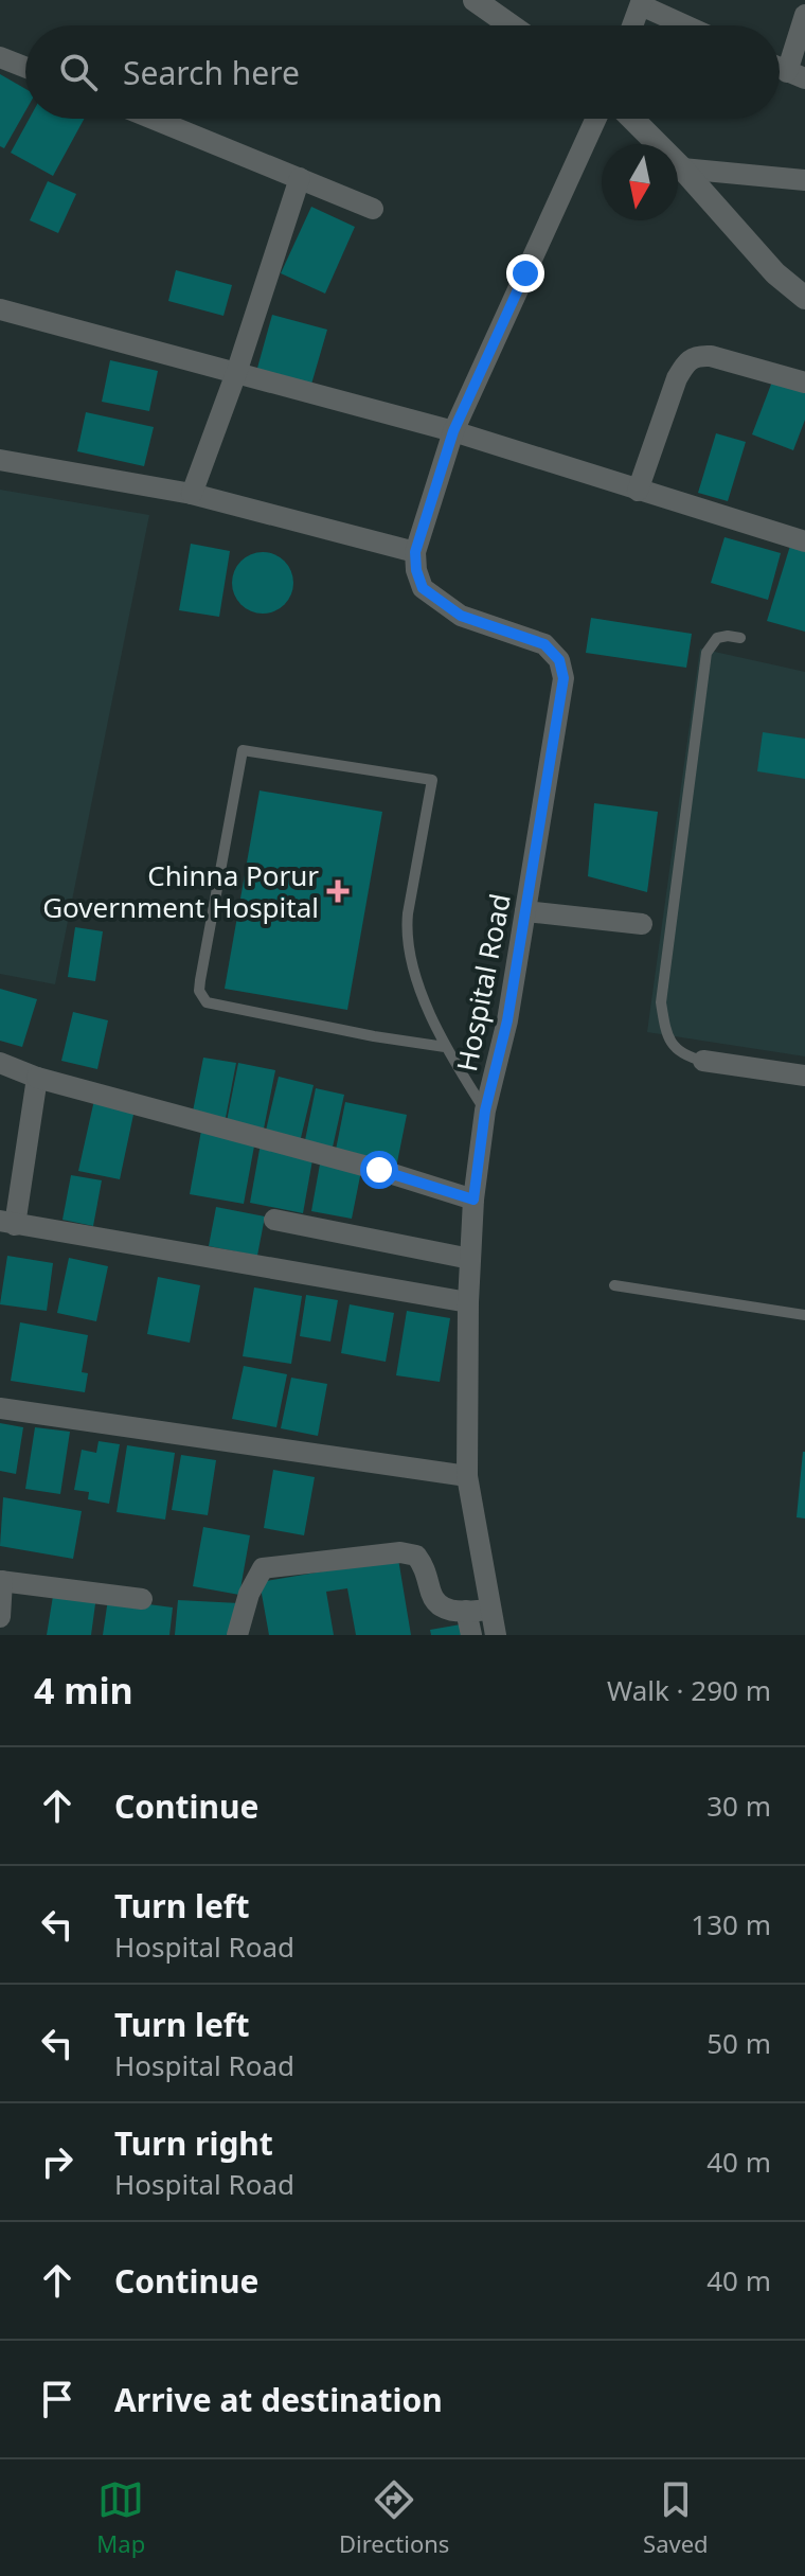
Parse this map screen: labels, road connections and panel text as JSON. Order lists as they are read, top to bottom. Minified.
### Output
{"streets":{"street":["Hospital Road"]},"places":{"health":["Chinna Porur Government Hospital"]},"north":"bottom","page":{"search":"Search here","heading":["4 min","Walk · 290 m"],"list":[["Continue","30 m"],["Turn left","Hospital Road","130 m"],["Turn left","Hospital Road","50 m"],["Turn right","Hospital Road","40 m"],["Continue","40 m"],"Arrive at destination"],"nav":["Map","Directions","Saved"]}}
